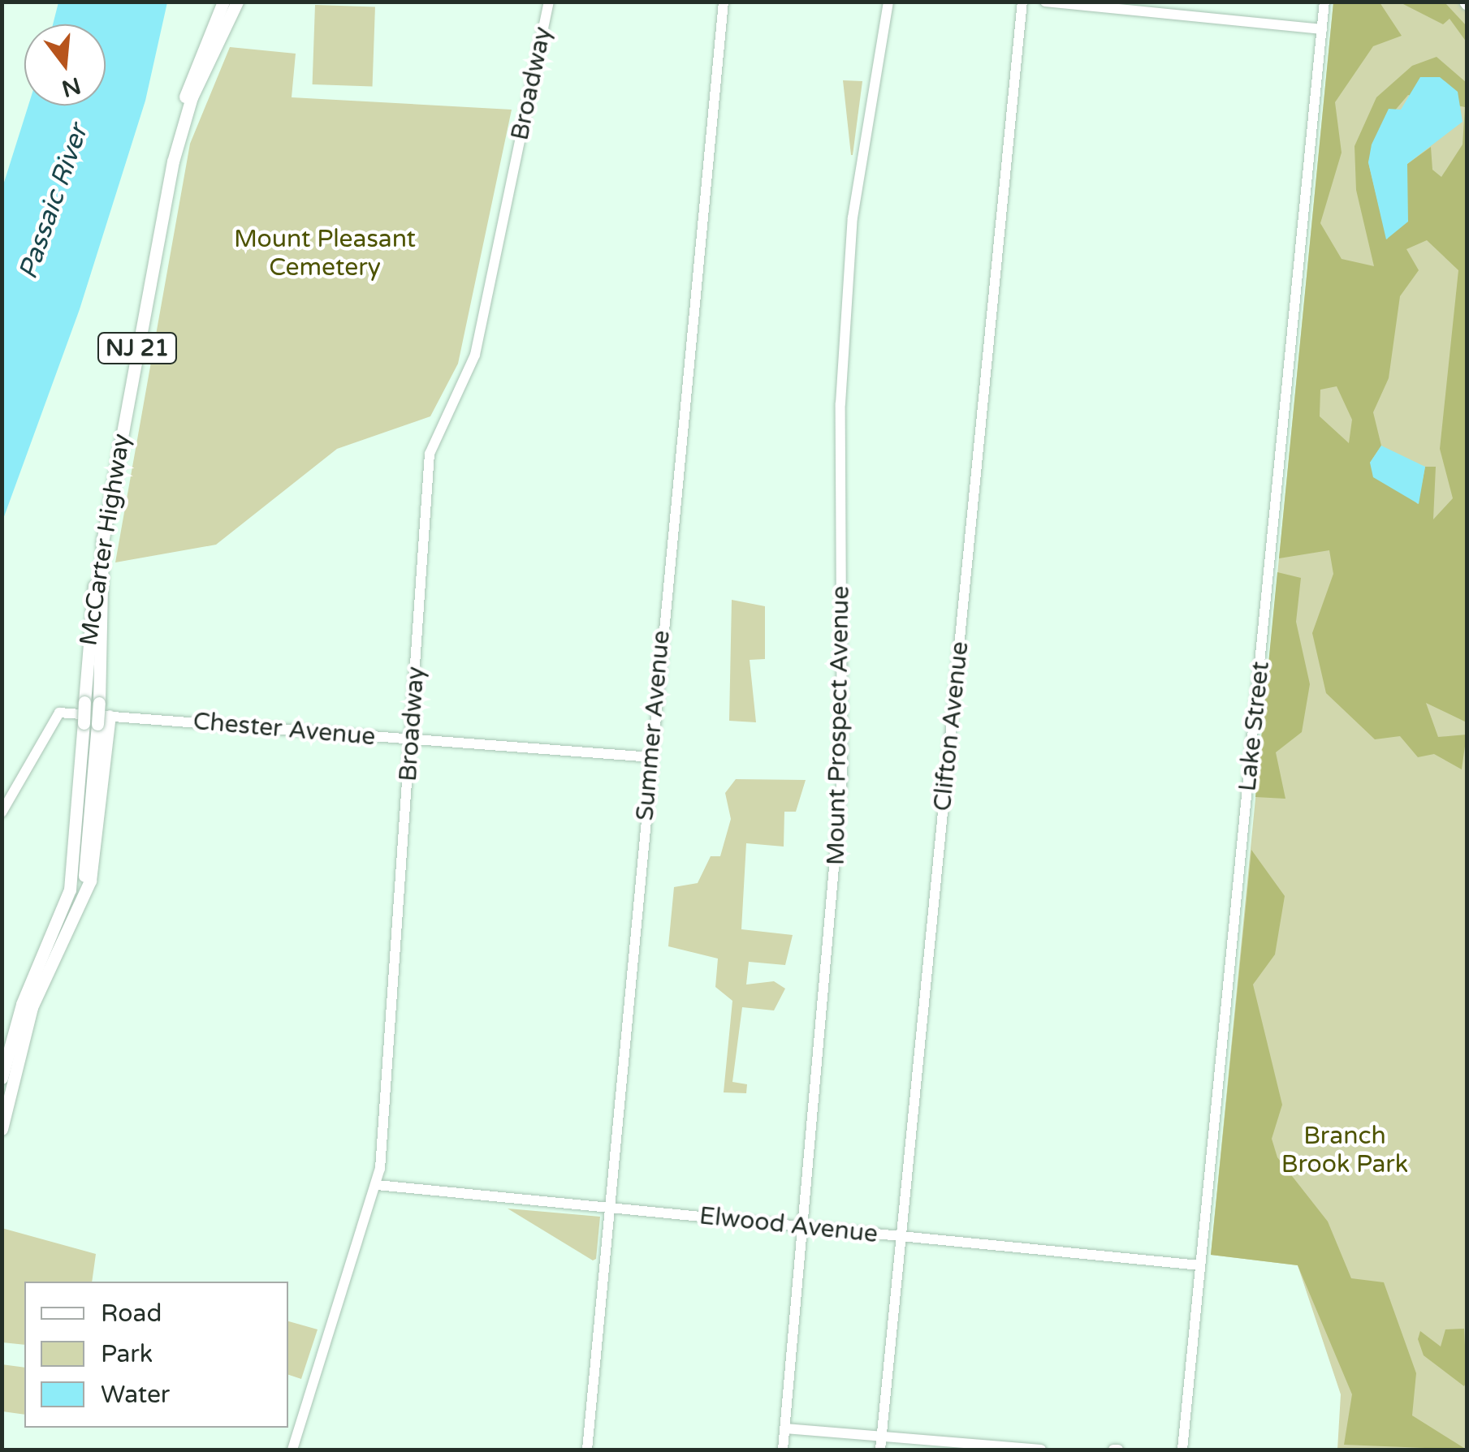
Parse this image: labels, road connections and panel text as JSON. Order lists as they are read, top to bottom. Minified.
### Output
{"streets":{"highway":["NJ 21","McCarter Highway"],"street":["Broadway","Summer Avenue","Mount Prospect Avenue","Clifton Avenue","Lake Street","Chester Avenue","Elwood Avenue"]},"crossings":[["Broadway","Chester Avenue"],["Broadway","Elwood Avenue"],["NJ 21","McCarter Highway"],["Summer Avenue","Chester Avenue"],["Summer Avenue","Elwood Avenue"],["Mount Prospect Avenue","Elwood Avenue"],["Clifton Avenue","Elwood Avenue"],["Lake Street","Elwood Avenue"]],"water":["Passaic River"],"parks":["Mount Pleasant Cemetery","Branch Brook Park"],"legend":["Road","Park","Water"],"north":"bottom"}
